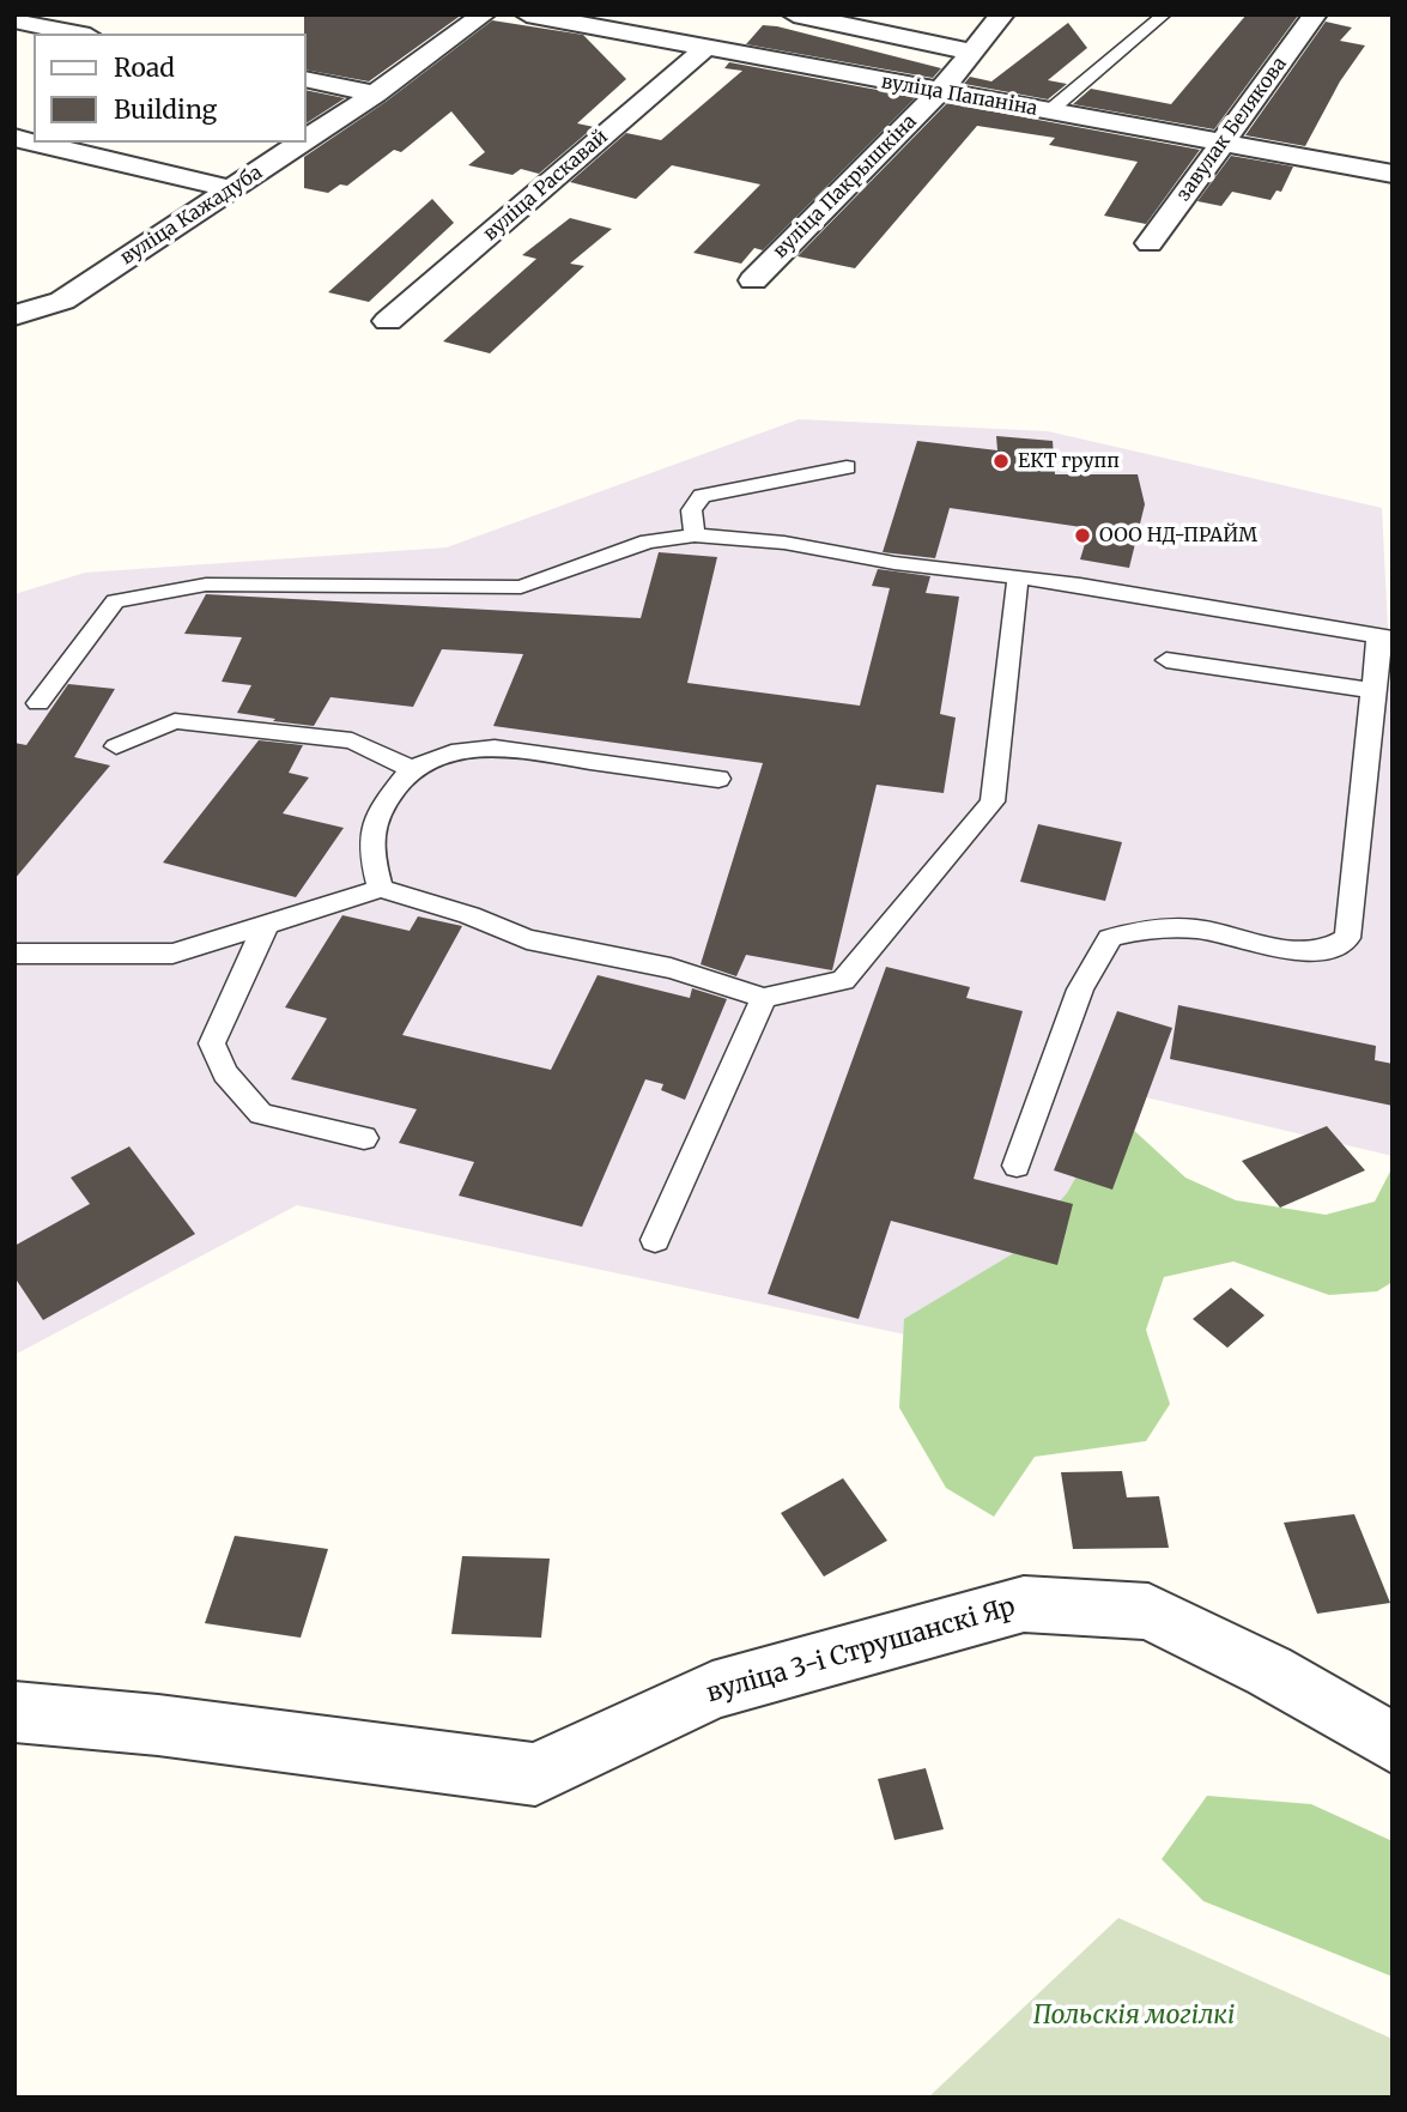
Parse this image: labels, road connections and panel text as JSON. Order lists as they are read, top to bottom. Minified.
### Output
{"streets":{"street":["вуліца Папаніна","завулак Белякова","вуліца Раскавай","вуліца Пакрышкіна","вуліца Кажадуба","вуліца 3-і Струшанскі Яр"]},"crossings":[["вуліца Папаніна","завулак Белякова"],["вуліца Папаніна","вуліца Раскавай"],["вуліца Папаніна","вуліца Пакрышкіна"]],"parks":["Польскія могілкі"],"places":["ЕКТ групп","ООО НД-ПРАЙМ"],"legend":["Road","Building"]}
